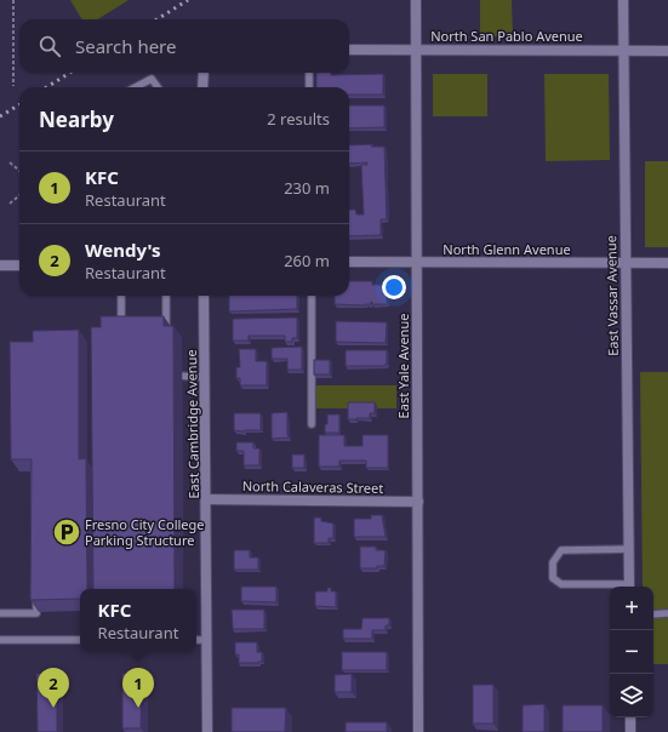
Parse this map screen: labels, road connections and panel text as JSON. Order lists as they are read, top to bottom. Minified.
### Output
{"streets":{"street":["North San Pablo Avenue","North Glenn Avenue","East Vassar Avenue","East Yale Avenue","East Cambridge Avenue","North Calaveras Street"]},"crossings":[["North San Pablo Avenue","East Vassar Avenue"],["North San Pablo Avenue","East Yale Avenue"],["North Glenn Avenue","East Vassar Avenue"],["North Glenn Avenue","East Yale Avenue"],["East Yale Avenue","North Calaveras Street"],["East Cambridge Avenue","North Calaveras Street"]],"places":{"parking":["Fresno City College Parking Structure"]},"page":{"search":"Search here","heading":["Nearby","2 results"],"list":[{"mark":"1","name":"KFC","note":"Restaurant","value":"230 m"},{"mark":"2","name":"Wendy's","note":"Restaurant","value":"260 m"}],"map_buttons":["+","−"],"popup":["KFC","Restaurant"],"pins":["1","2"]}}
